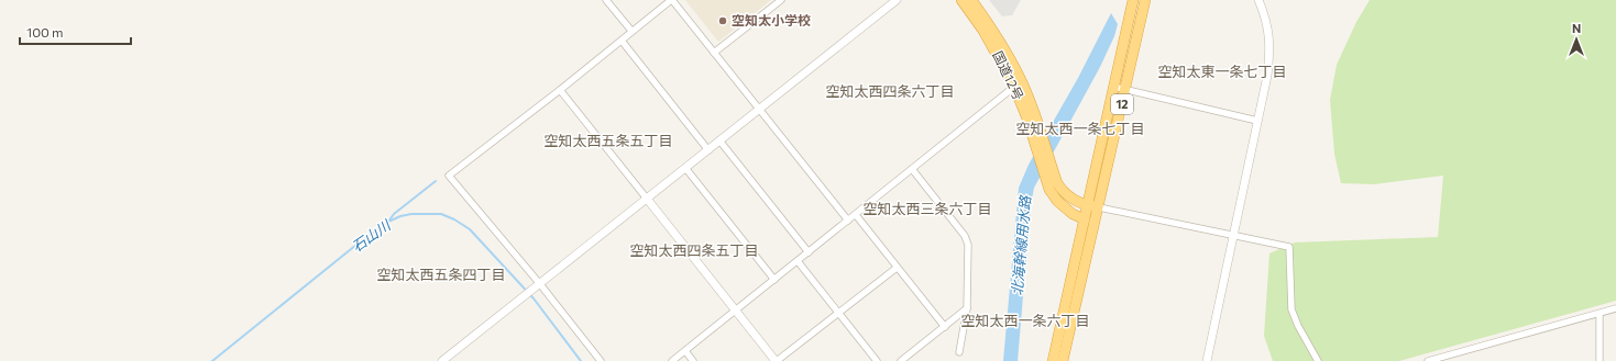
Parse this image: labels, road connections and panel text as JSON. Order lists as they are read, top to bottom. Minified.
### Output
{"streets":{"highway":["国道12号","12"]},"crossings":[["国道12号","12"]],"districts":["空知太東一条七丁目","空知太西四条六丁目","空知太西一条七丁目","空知太西五条五丁目","空知太西三条六丁目","空知太西四条五丁目","空知太西五条四丁目","空知太西一条六丁目"],"water":["石山川","北海幹線用水路"],"places":["空知太小学校"],"scale_bar":"100 m","north":"top"}
